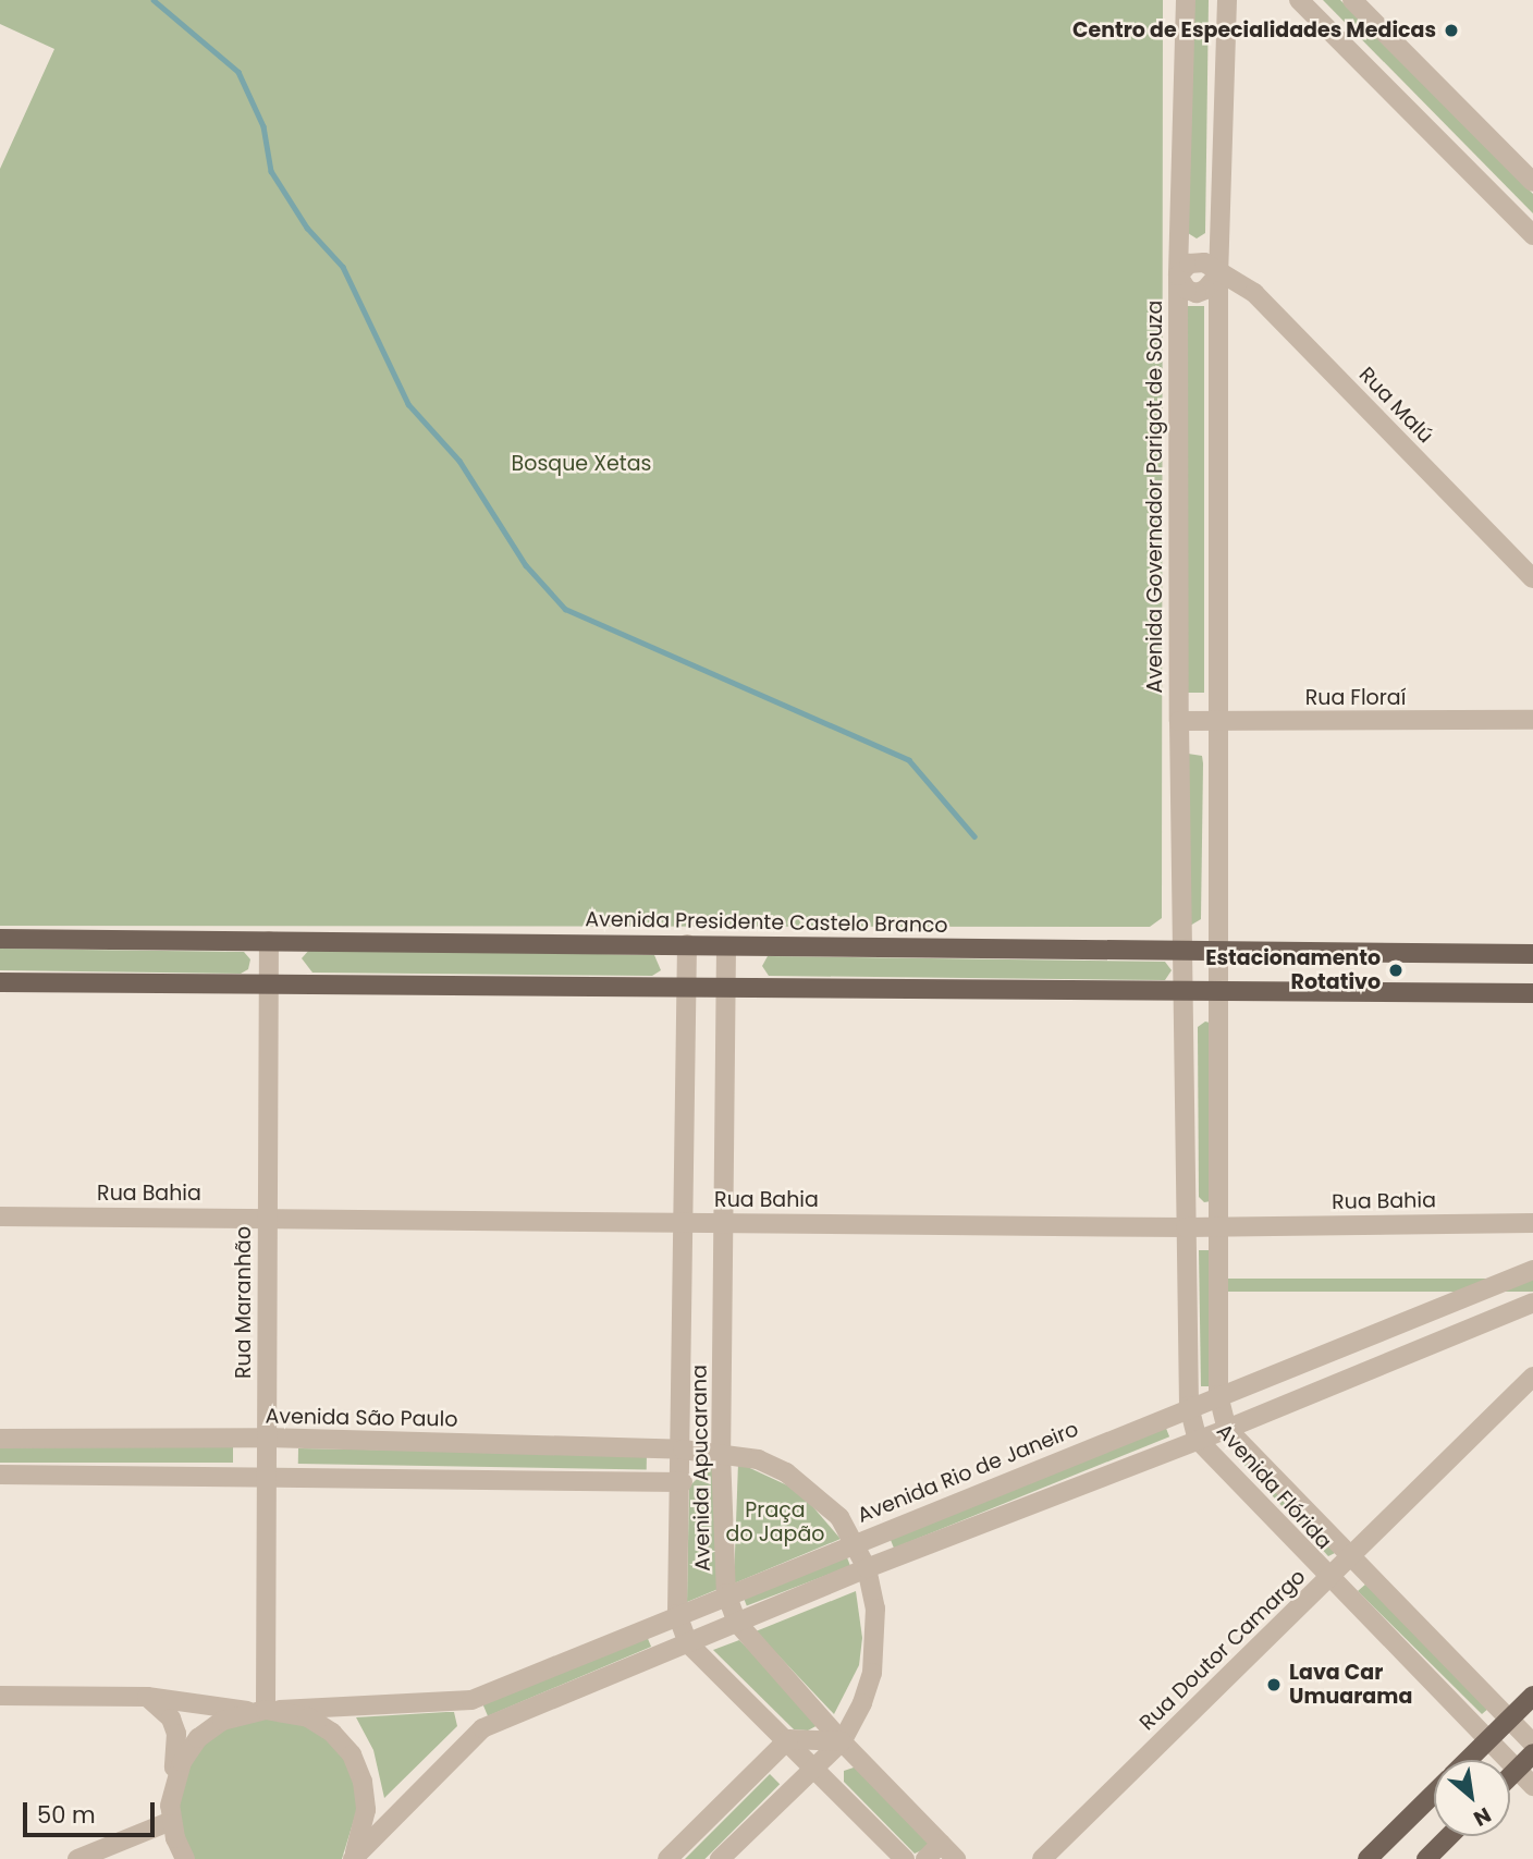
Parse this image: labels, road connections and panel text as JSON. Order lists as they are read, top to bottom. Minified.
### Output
{"streets":{"main road":["Avenida Presidente Castelo Branco"],"street":["Rua Malú","Avenida Governador Parigot de Souza","Rua Floraí","Rua Bahia","Rua Maranhão","Avenida São Paulo","Avenida Apucarana","Avenida Rio de Janeiro","Avenida Flórida","Rua Doutor Camargo"]},"crossings":[["Rua Malú","Avenida Governador Parigot de Souza"],["Avenida Governador Parigot de Souza","Rua Floraí"],["Avenida Governador Parigot de Souza","Avenida Presidente Castelo Branco"],["Avenida Governador Parigot de Souza","Avenida Flórida"],["Avenida Presidente Castelo Branco","Rua Maranhão"],["Avenida Presidente Castelo Branco","Avenida Apucarana"],["Rua Bahia","Rua Maranhão"],["Rua Bahia","Avenida Apucarana"],["Rua Bahia","Avenida Flórida"],["Rua Maranhão","Avenida São Paulo"],["Rua Maranhão","Avenida Rio de Janeiro"],["Avenida São Paulo","Avenida Apucarana"],["Avenida São Paulo","Avenida Rio de Janeiro"],["Avenida Apucarana","Avenida Rio de Janeiro"],["Avenida Rio de Janeiro","Avenida Flórida"],["Avenida Flórida","Rua Doutor Camargo"]],"parks":["Bosque Xetas","Praça do Japão"],"places":["Centro de Especialidades Medicas","Estacionamento Rotativo","Lava Car Umuarama"],"scale_bar":"50 m","north":"bottom right"}
